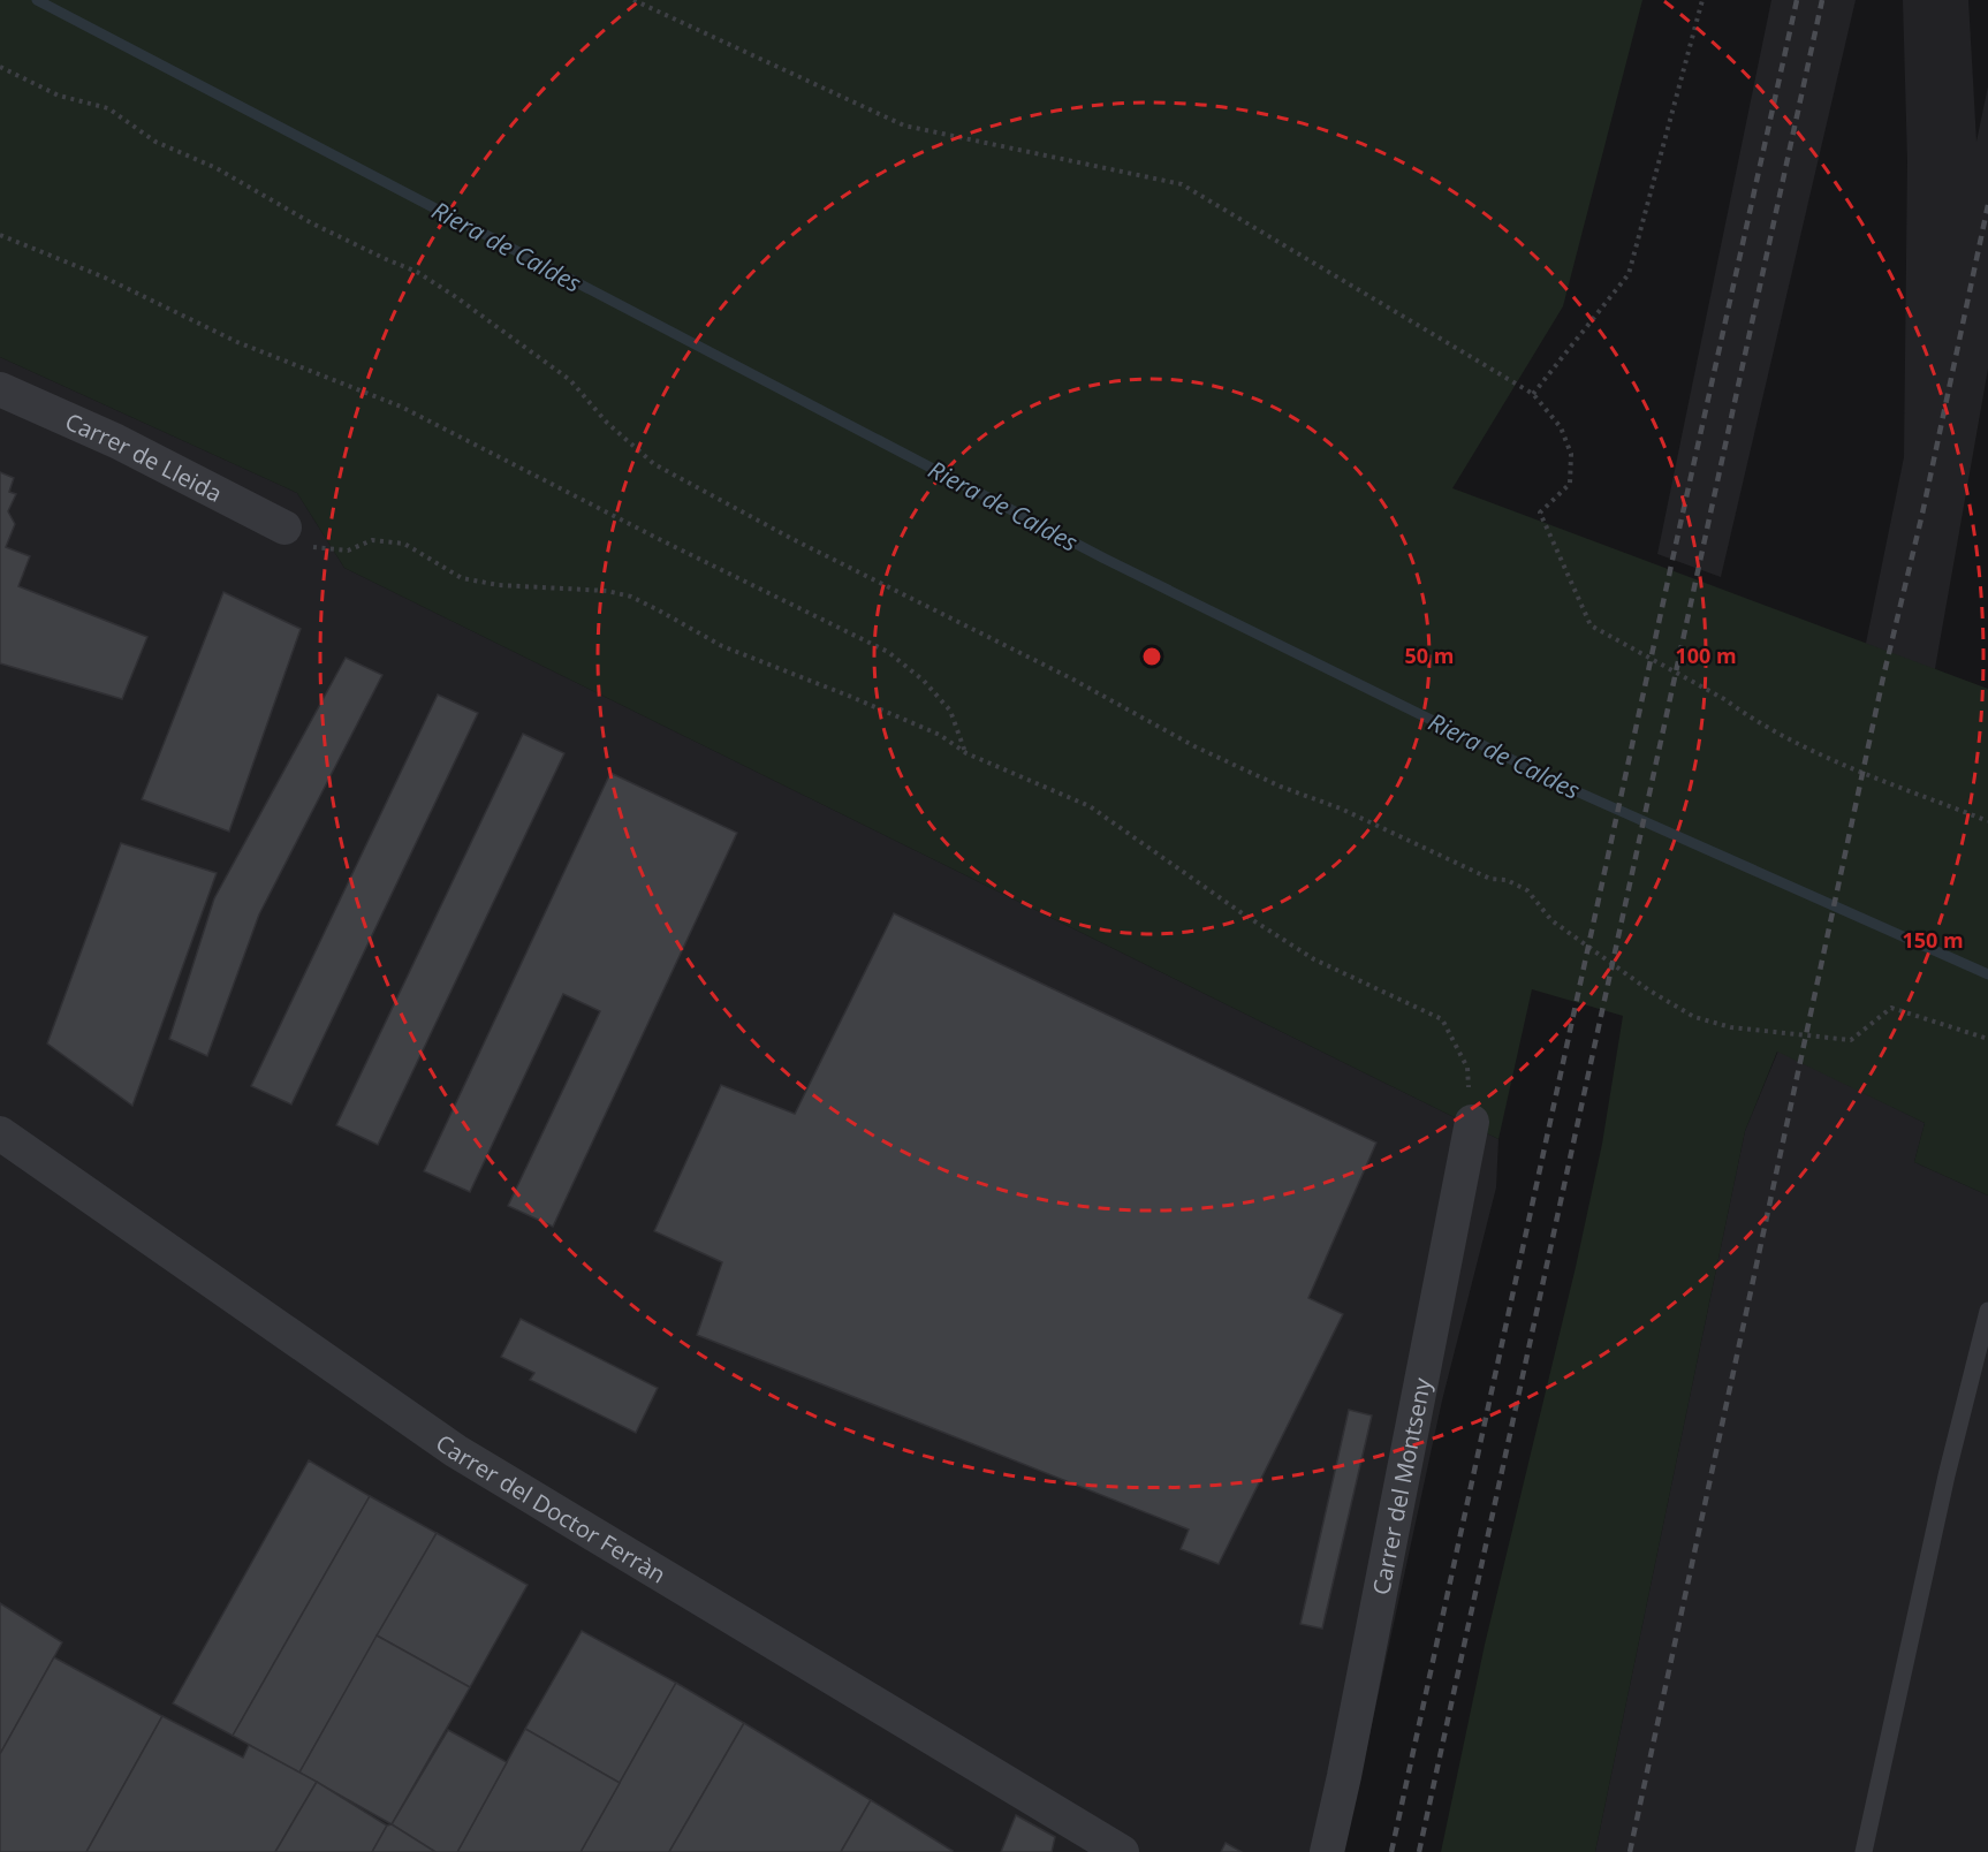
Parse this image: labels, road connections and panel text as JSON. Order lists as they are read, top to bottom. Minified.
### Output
{"streets":{"street":["Carrer de Lleida","Carrer del Montseny","Carrer del Doctor Ferràn"]},"water":["Riera de Caldes"],"rings":["50 m","100 m","150 m"]}
